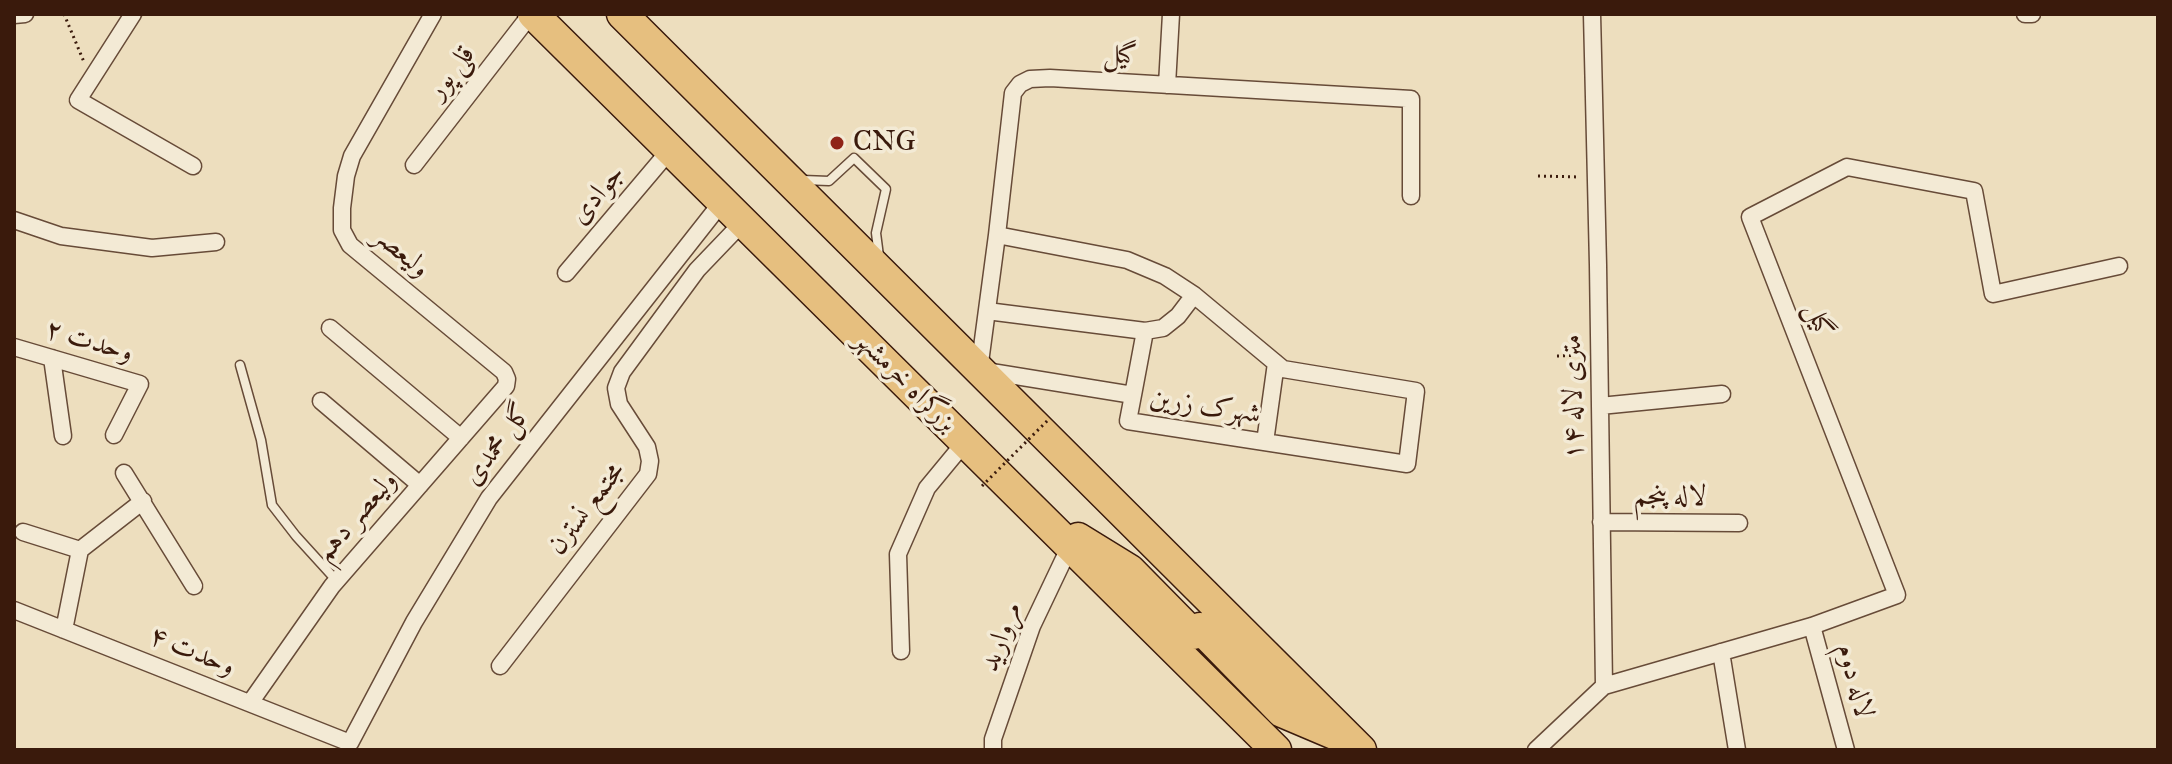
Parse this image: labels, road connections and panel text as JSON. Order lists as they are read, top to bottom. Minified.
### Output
{"streets":{"highway":["بزرگراه خرمشهر"],"street":["گیل","قلی پور","جوادی","ولیعصر","وحدت ۲","۱۴ متری لاله","شهرک زرین","گل محمدی","لاله پنجم","مجتمع نسترن","ولیعصر دهم","مروارید","وحدت ۴","لاله دوم"]},"crossings":[["گیل","بزرگراه خرمشهر"],["گیل","۱۴ متری لاله"],["گیل","شهرک زرین"],["گیل","لاله دوم"],["قلی پور","بزرگراه خرمشهر"],["جوادی","بزرگراه خرمشهر"],["ولیعصر","ولیعصر دهم"],["بزرگراه خرمشهر","شهرک زرین"],["بزرگراه خرمشهر","گل محمدی"],["بزرگراه خرمشهر","مجتمع نسترن"],["بزرگراه خرمشهر","مروارید"],["۱۴ متری لاله","لاله پنجم"],["گل محمدی","مجتمع نسترن"],["گل محمدی","وحدت ۴"],["ولیعصر دهم","وحدت ۴"]],"places":["CNG"]}
